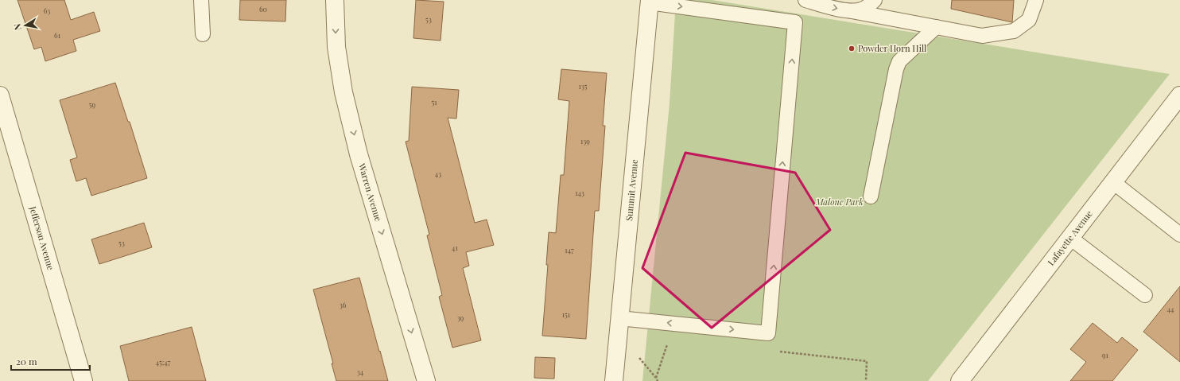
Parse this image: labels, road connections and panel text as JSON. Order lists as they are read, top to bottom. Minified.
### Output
{"streets":{"street":["Summit Avenue","Warren Avenue","Jefferson Avenue","Lafayette Avenue"]},"one_way":["Warren Avenue"],"parks":["Malone Park"],"places":["Powder Horn Hill"],"house_numbers":["60","63","53","61","135","51","59","139","43","143","53","41","147","36","44","151","39","91","45;47","34"],"scale_bar":"20 m","north":"left"}
